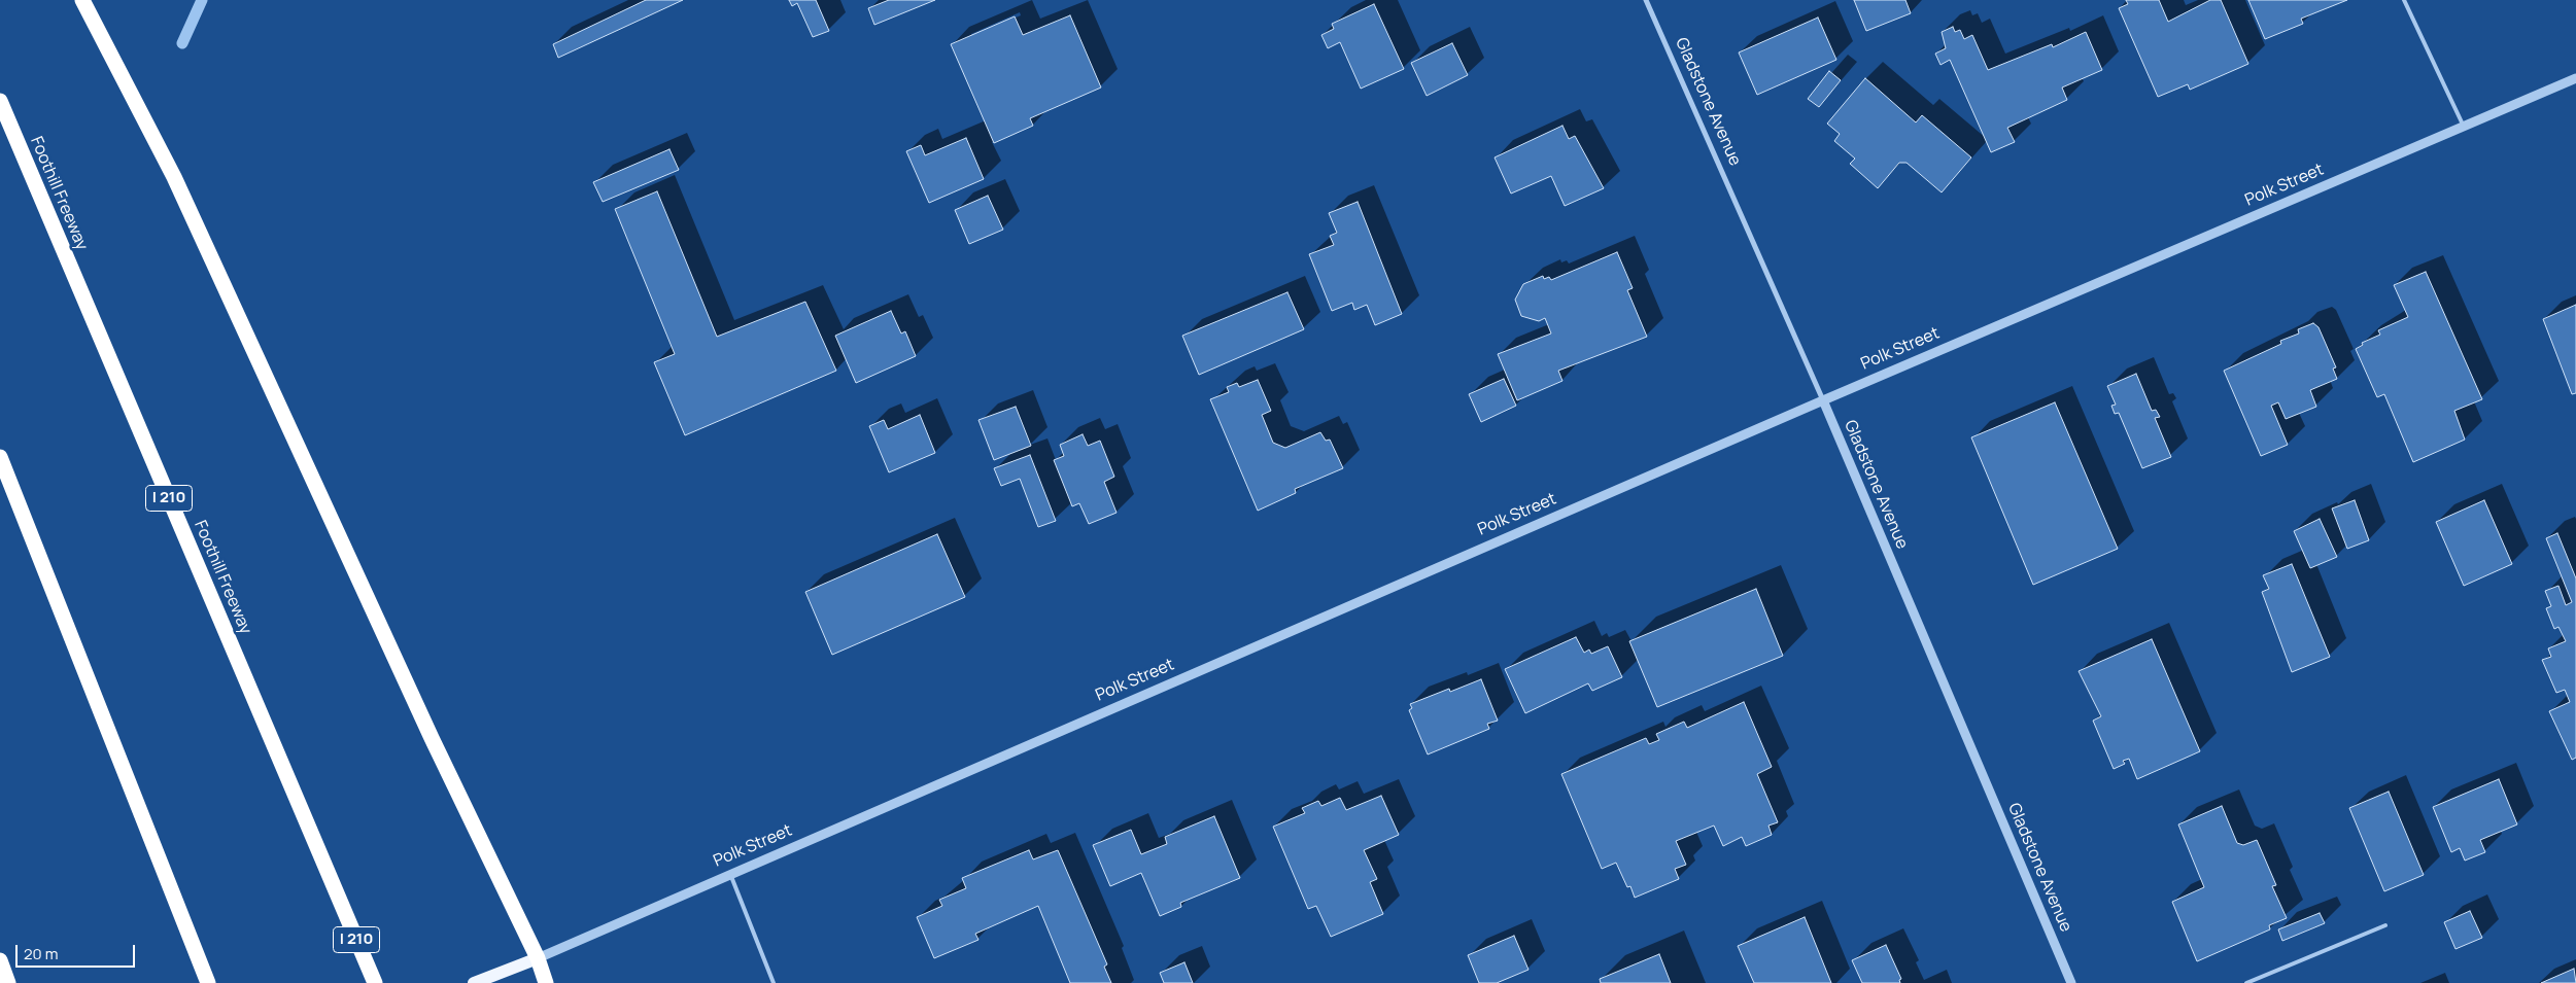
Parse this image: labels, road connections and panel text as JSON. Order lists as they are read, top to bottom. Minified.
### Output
{"streets":{"highway":["Foothill Freeway","I 210"],"main road":["Polk Street"],"street":["Gladstone Avenue"]},"crossings":[["Gladstone Avenue","Polk Street"]],"scale_bar":"20 m"}
